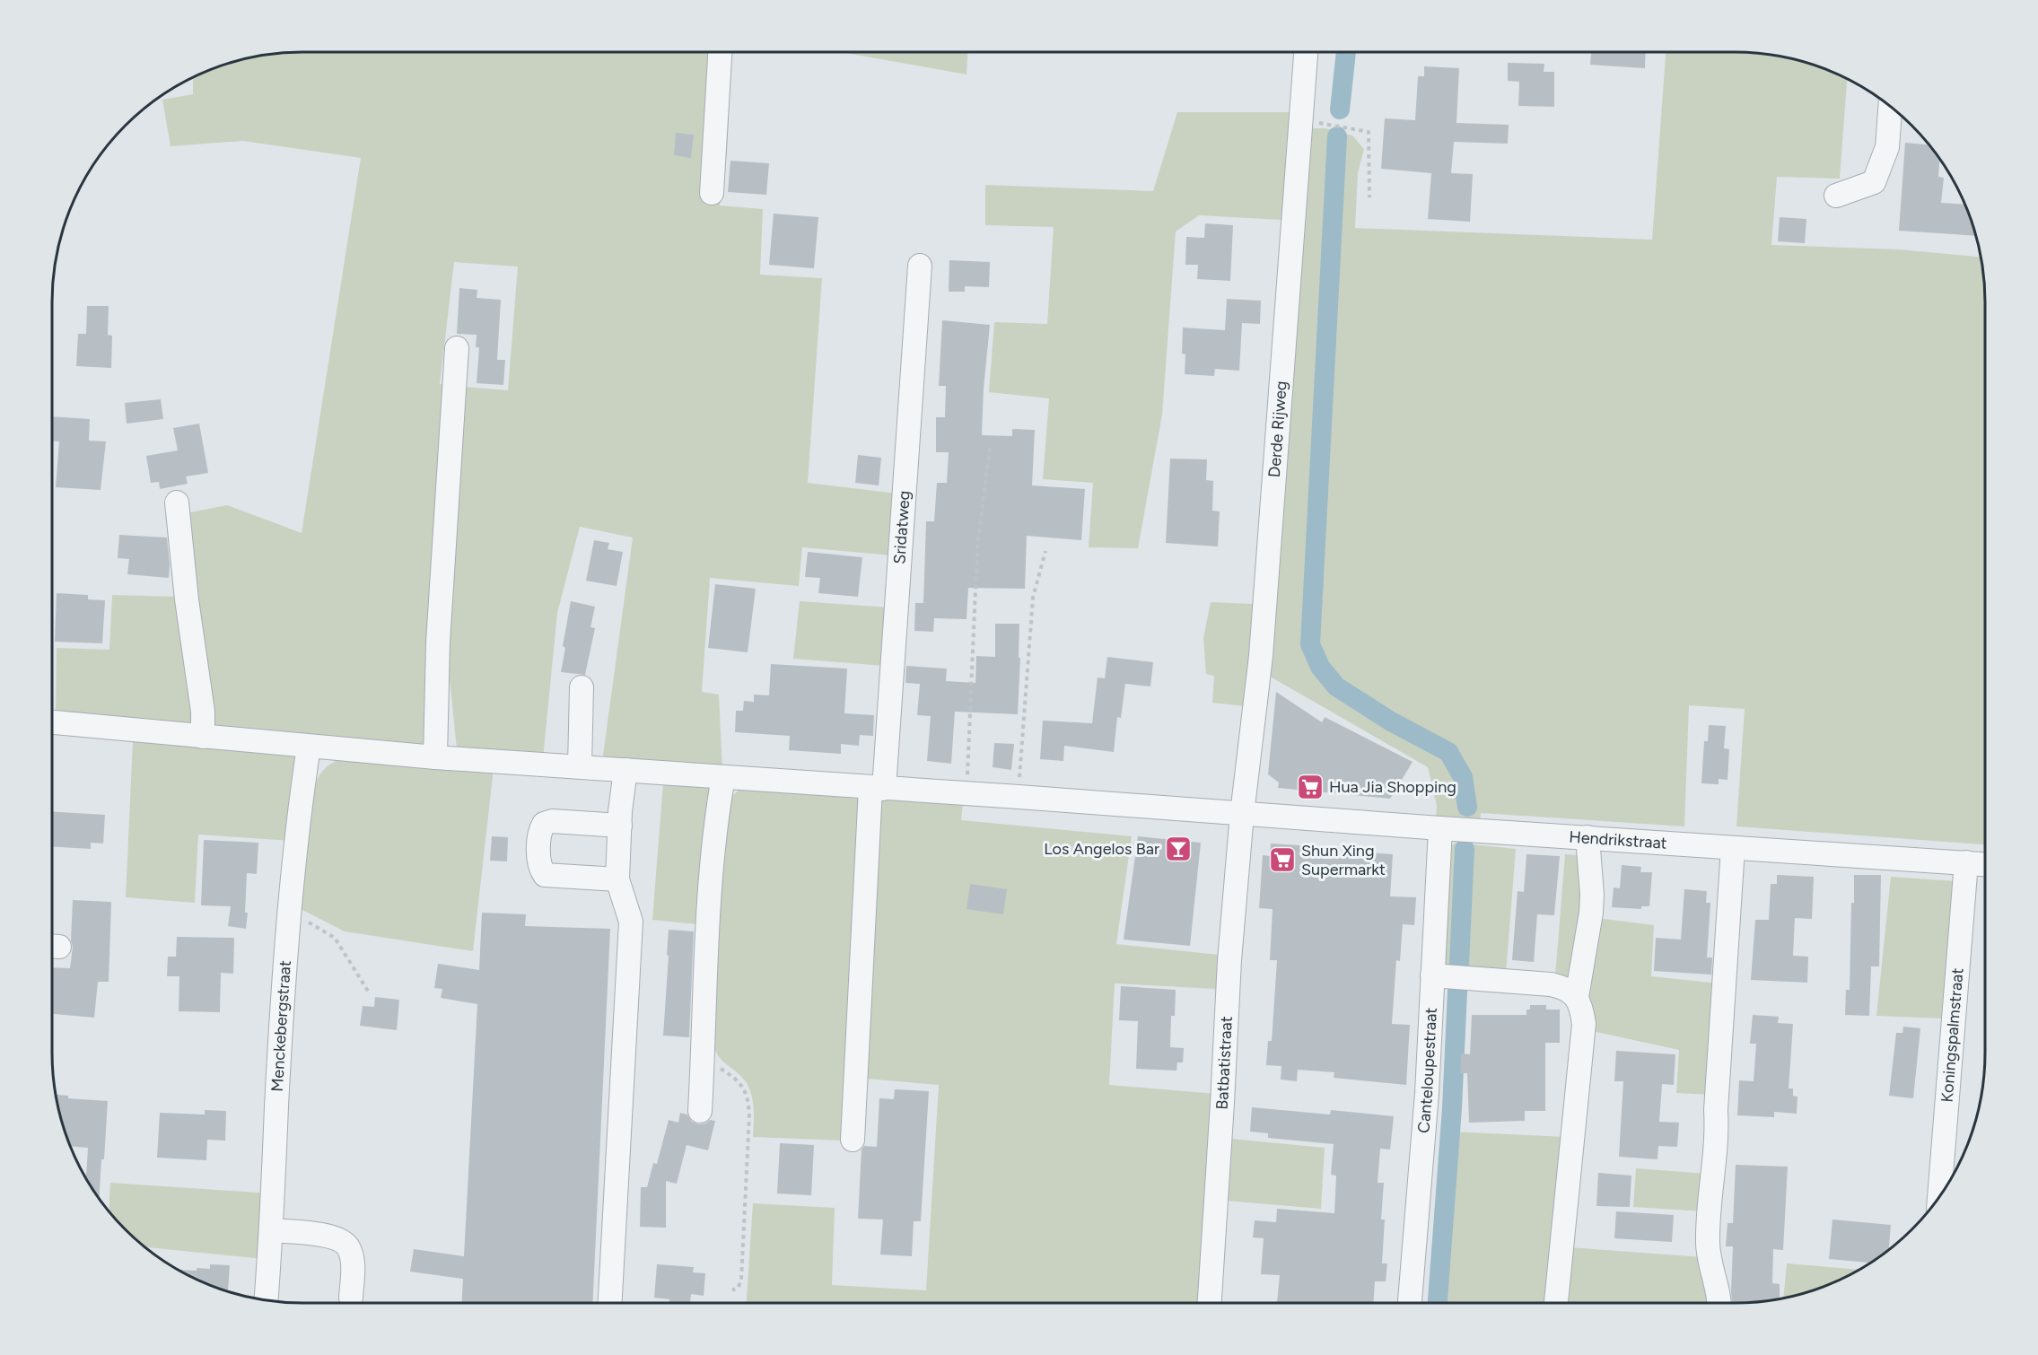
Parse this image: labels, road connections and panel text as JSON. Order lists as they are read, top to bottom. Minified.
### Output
{"streets":{"street":["Derde Rijweg","Sridatweg","Hendrikstraat","Menckebergstraat","Koningspalmstraat","Batbatistraat","Canteloupestraat"]},"crossings":[["Derde Rijweg","Hendrikstraat"],["Derde Rijweg","Batbatistraat"],["Sridatweg","Hendrikstraat"],["Hendrikstraat","Menckebergstraat"],["Hendrikstraat","Koningspalmstraat"],["Hendrikstraat","Batbatistraat"],["Hendrikstraat","Canteloupestraat"]],"places":{"supermarket":["Hua Jia Shopping","Shun Xing Supermarkt"],"bar":["Los Angelos Bar"]}}
